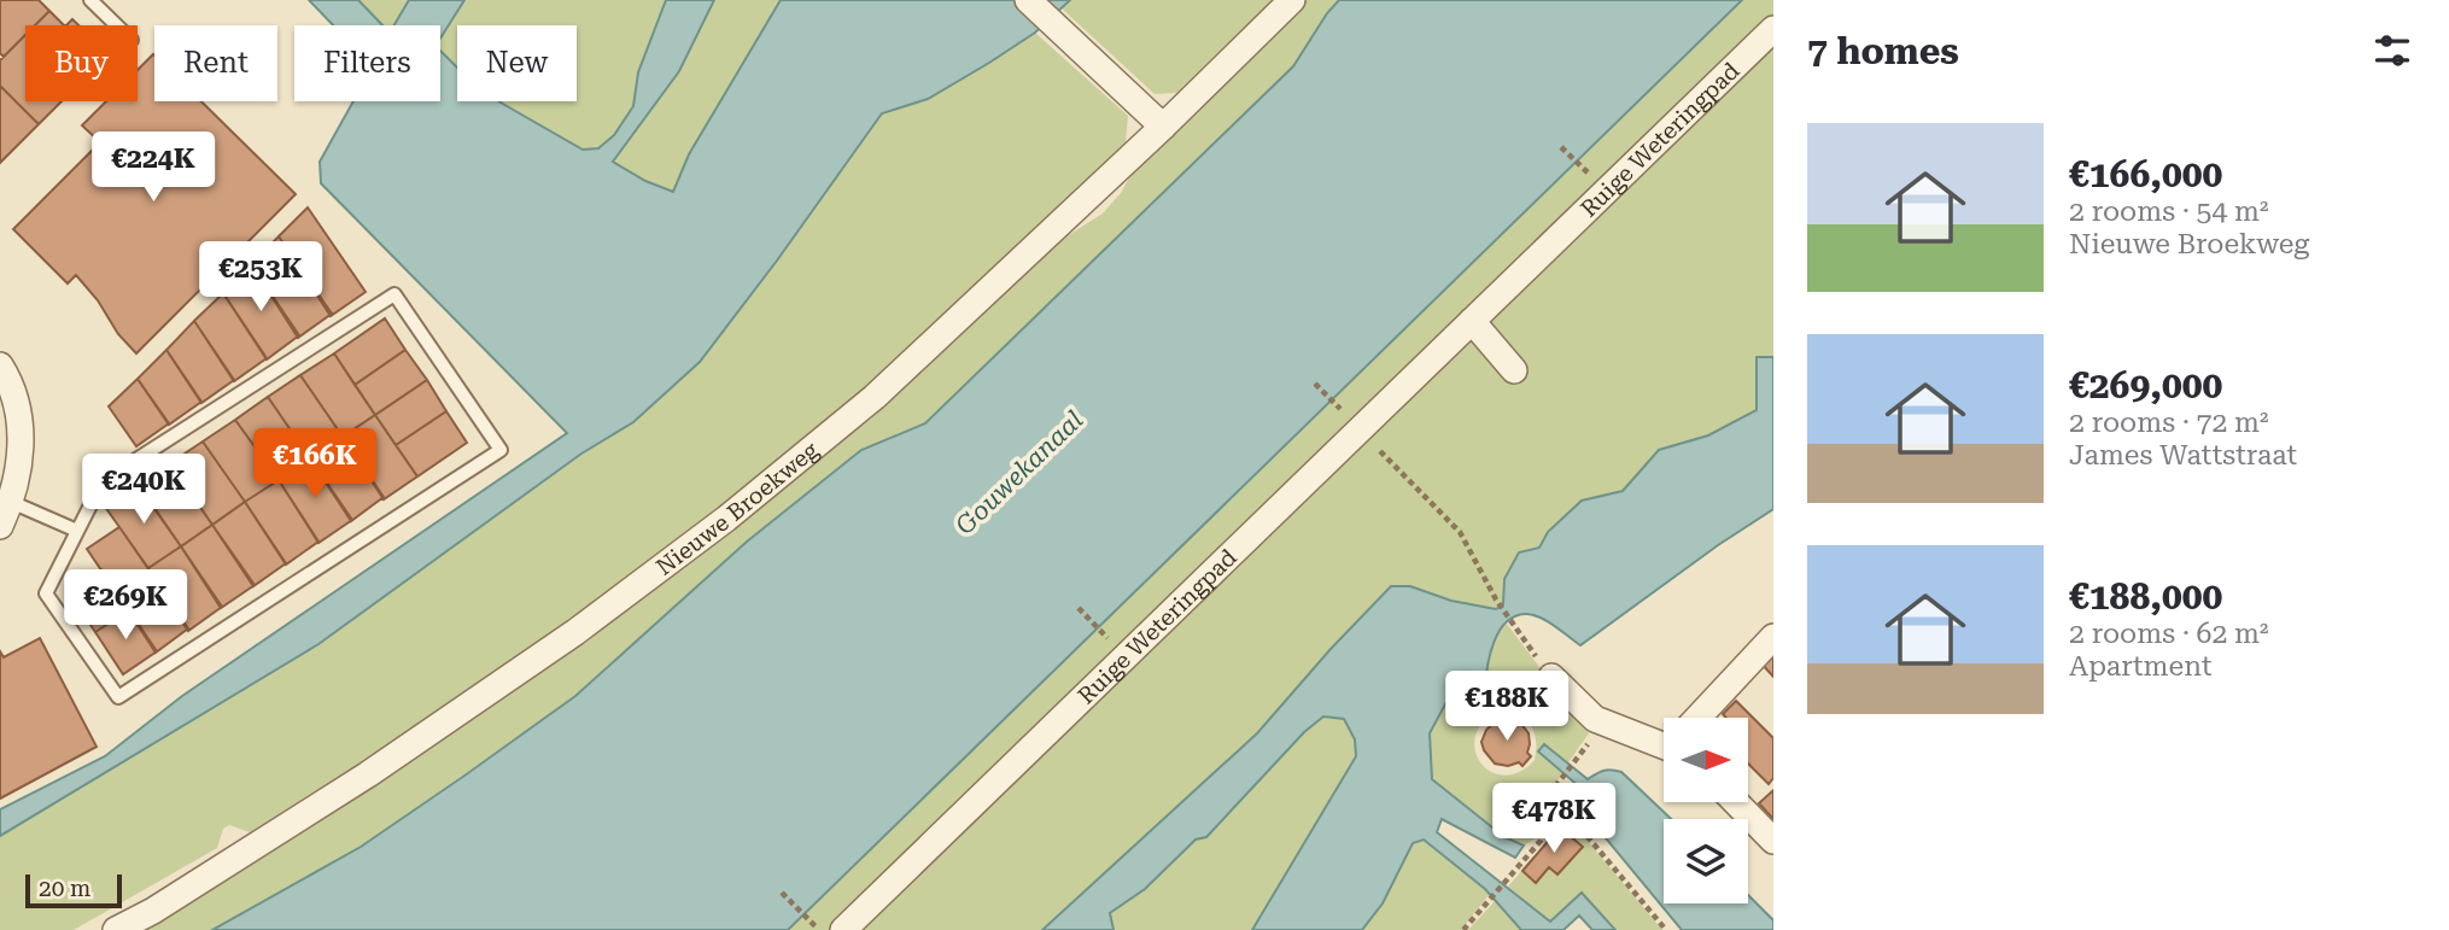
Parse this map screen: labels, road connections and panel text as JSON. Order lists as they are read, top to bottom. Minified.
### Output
{"streets":{"street":["Ruige Weteringpad","Nieuwe Broekweg"]},"water":["Gouwekanaal"],"scale_bar":"20 m","north":"right","page":{"heading":"7 homes","chip":["Buy","Rent","Filters","New"],"list":[{"name":"€166,000","note":"2 rooms · 54 m² · Nieuwe Broekweg"},{"name":"€269,000","note":"2 rooms · 72 m² · James Wattstraat"},{"name":"€188,000","note":"2 rooms · 62 m² · Apartment"}],"price":["€224K","€253K","€166K","€240K","€269K","€188K","€478K"],"scale":"20 m"}}
